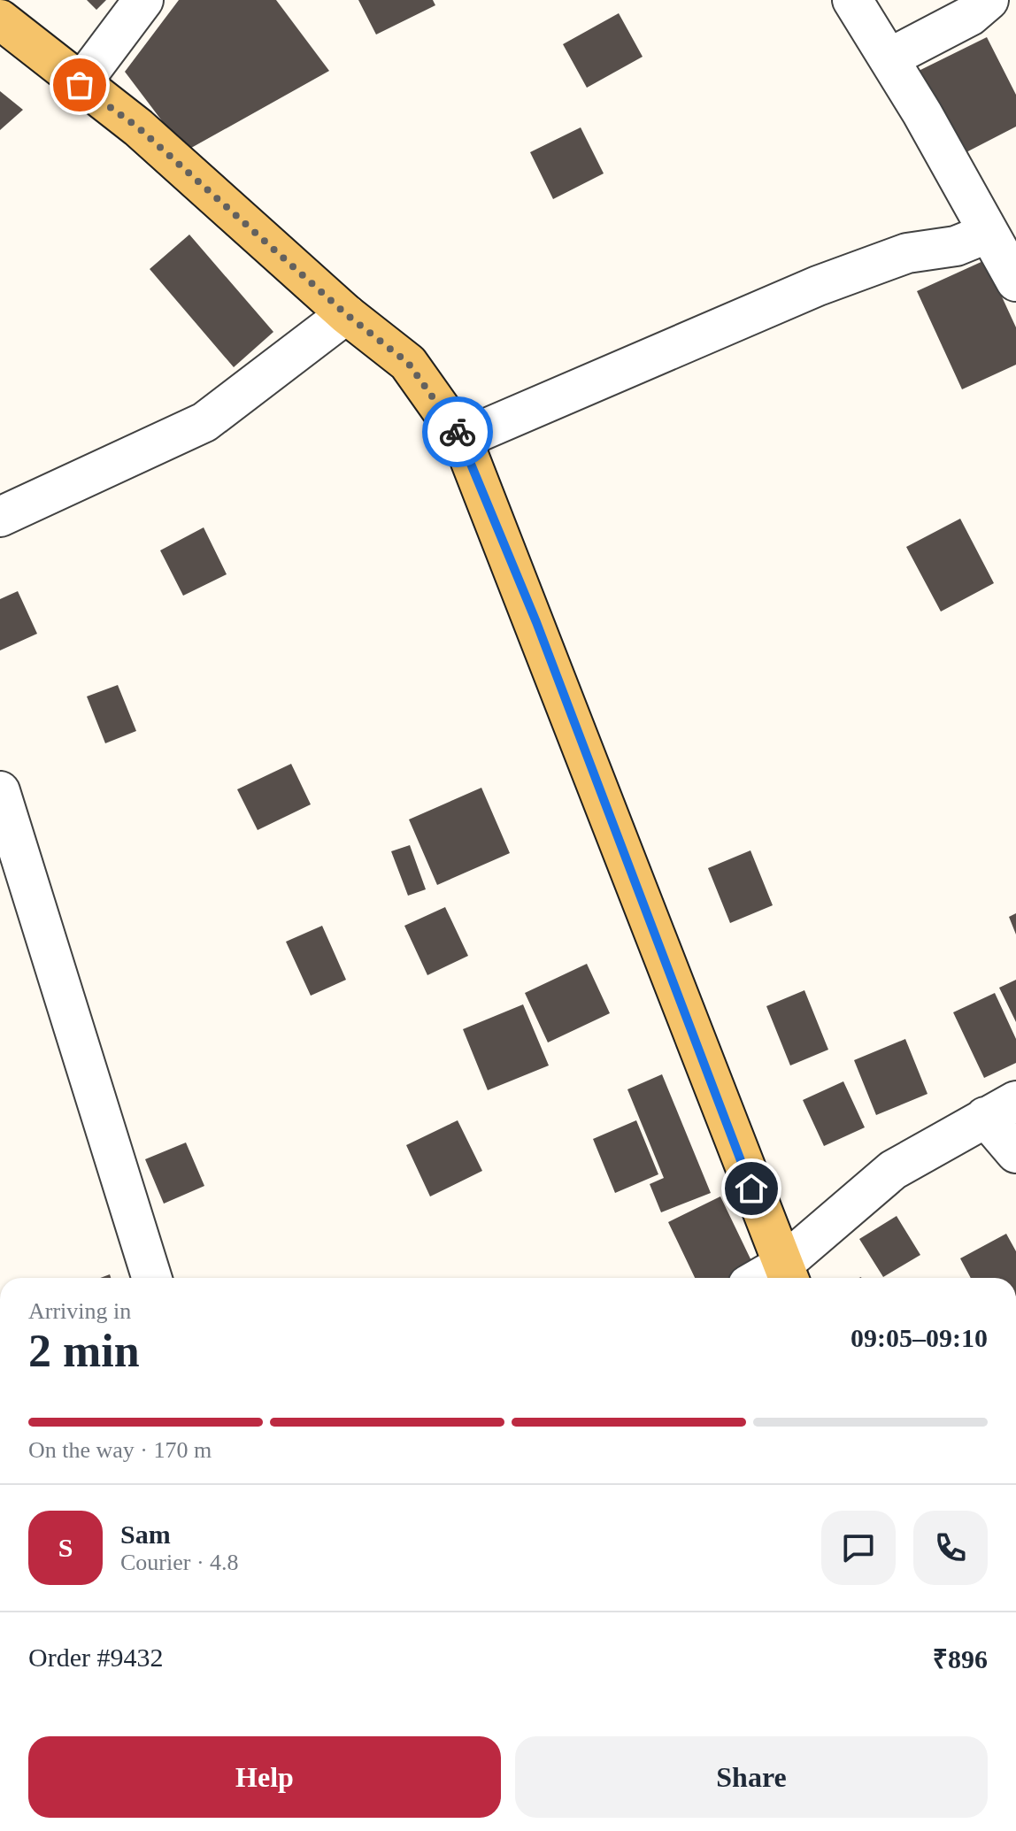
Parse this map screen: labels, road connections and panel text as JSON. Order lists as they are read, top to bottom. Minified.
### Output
{"page":{"heading":["2 min","Arriving in","09:05–09:10"],"panel":["Sam","Courier · 4.8","Order #9432","₹896"],"bar":"On the way · 170 m","round":"S","buttons":["Help","Share"]}}
